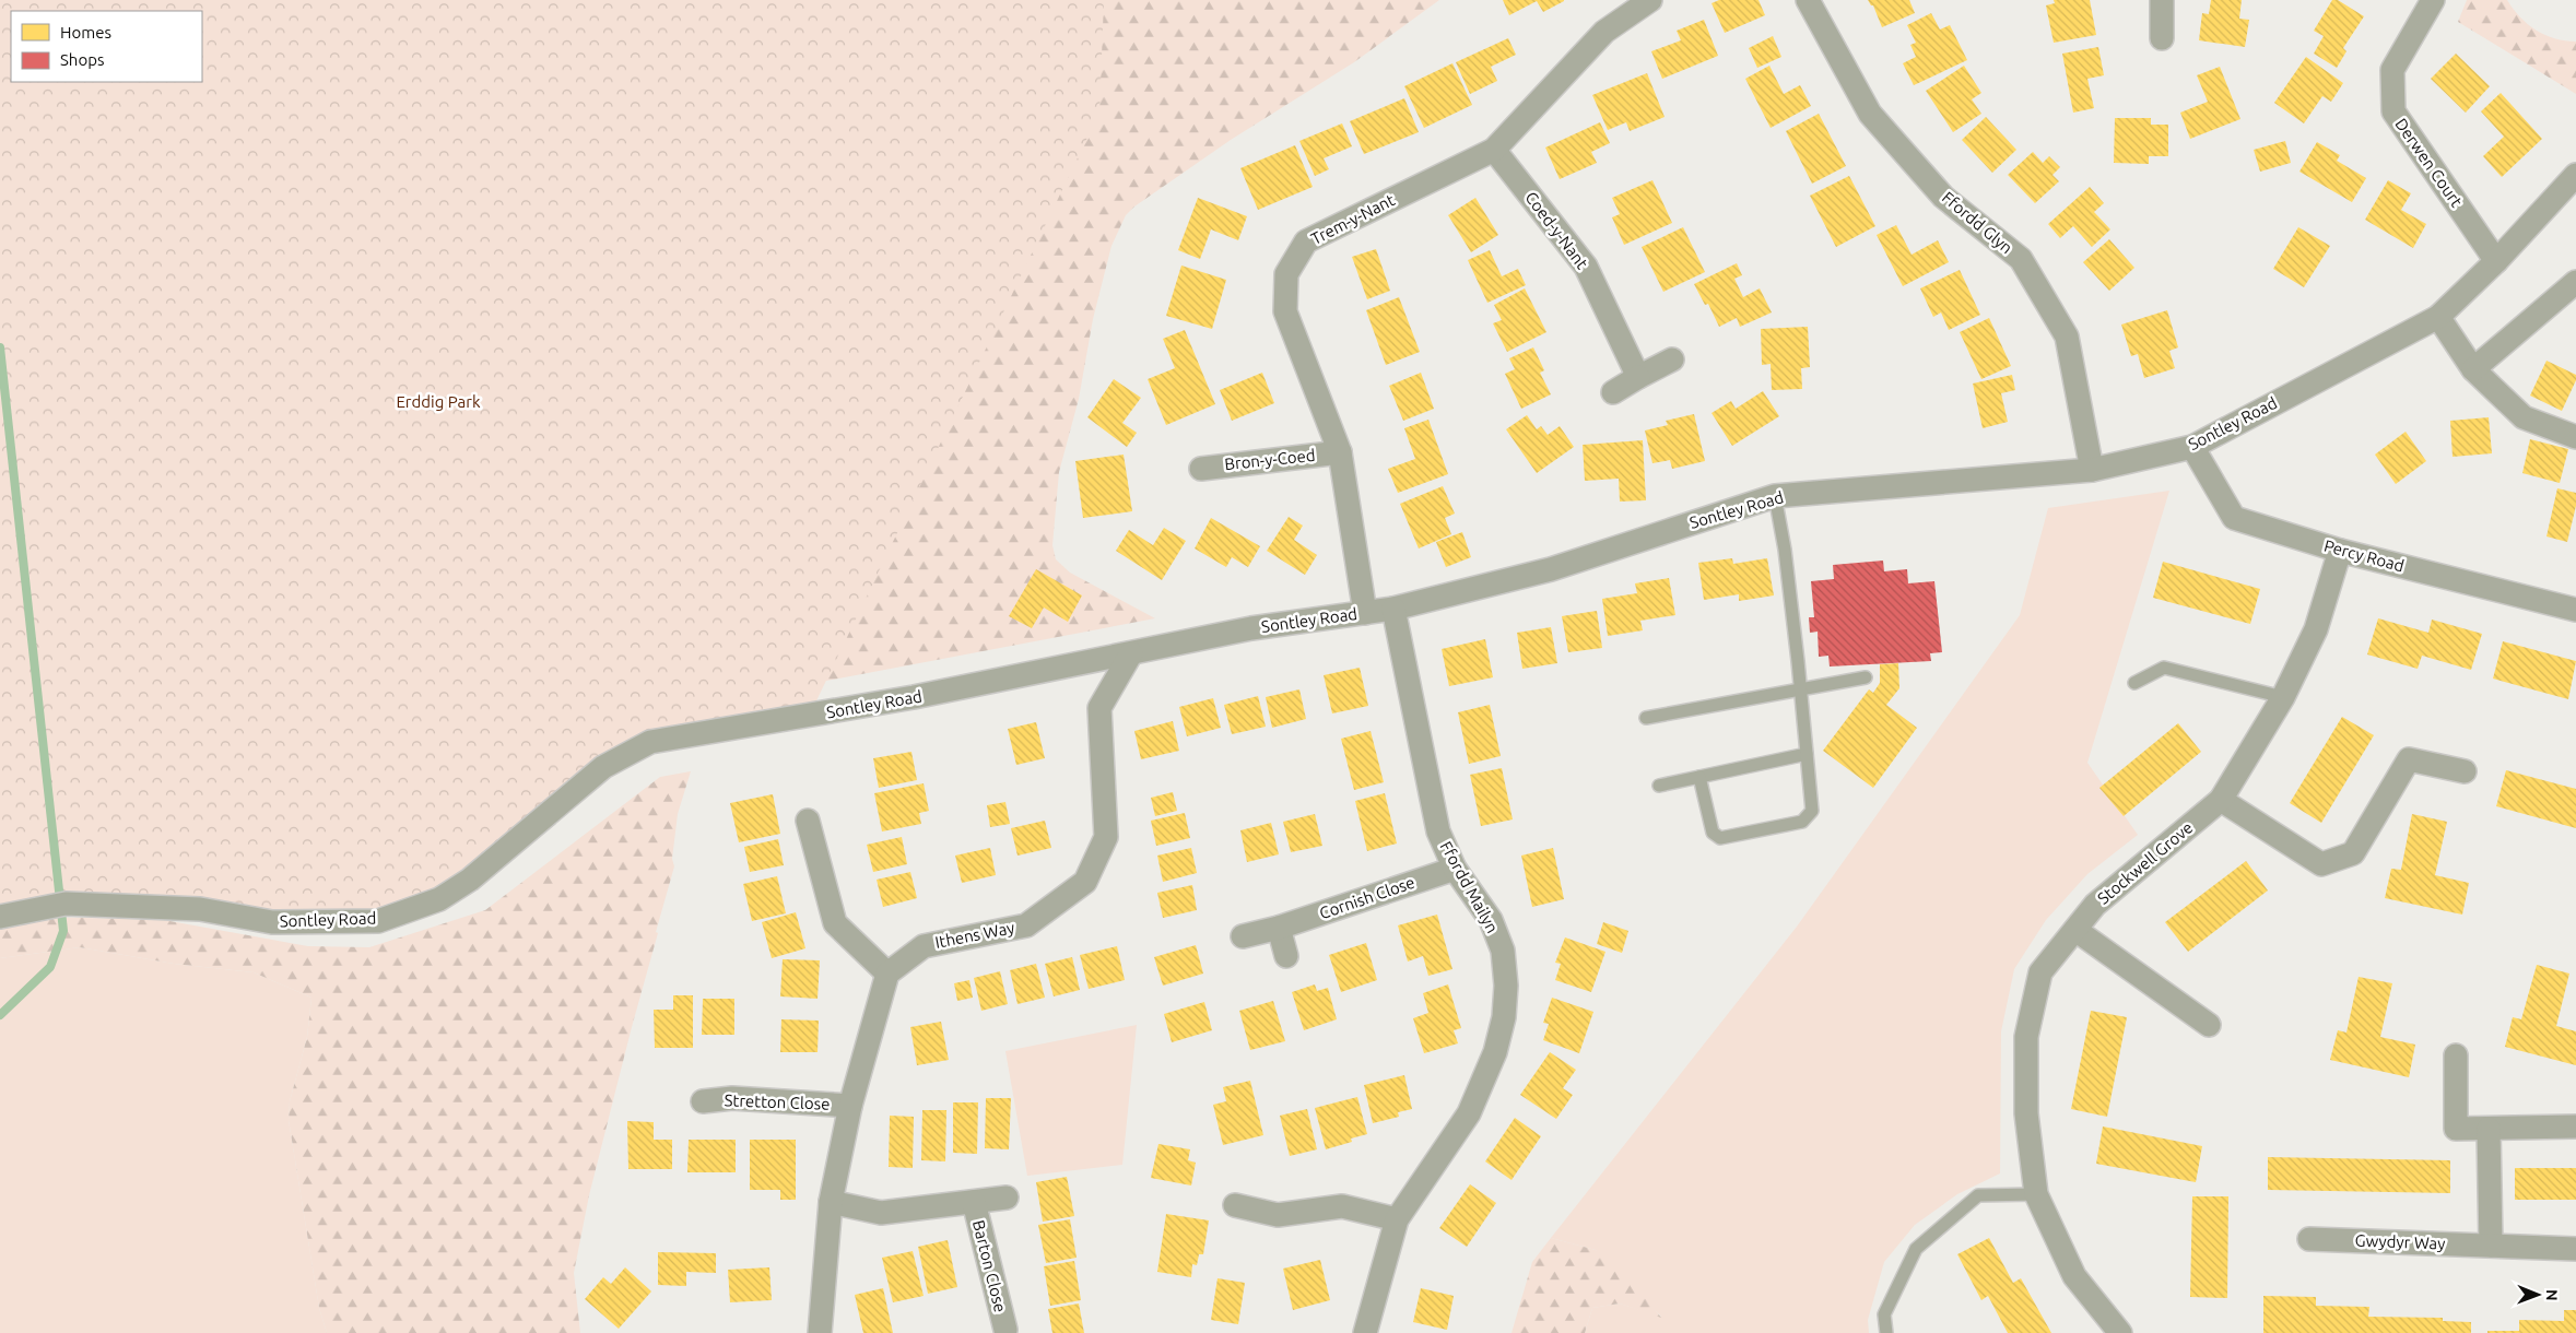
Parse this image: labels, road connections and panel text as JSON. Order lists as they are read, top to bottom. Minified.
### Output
{"streets":{"street":["Derwen Court","Trem-y-Nant","Ffordd Glyn","Coed-y-Nant","Sontley Road","Bron-y-Coed","Percy Road","Stockwell Grove","Ffordd Mailyn","Cornish Close","Ithens Way","Stretton Close","Gwydyr Way","Barton Close"]},"crossings":[["Derwen Court","Sontley Road"],["Trem-y-Nant","Coed-y-Nant"],["Trem-y-Nant","Sontley Road"],["Trem-y-Nant","Bron-y-Coed"],["Ffordd Glyn","Sontley Road"],["Sontley Road","Percy Road"],["Sontley Road","Ffordd Mailyn"],["Sontley Road","Ithens Way"],["Percy Road","Stockwell Grove"],["Ffordd Mailyn","Cornish Close"]],"parks":["Erddig Park"],"legend":["Homes","Shops"],"north":"right"}
